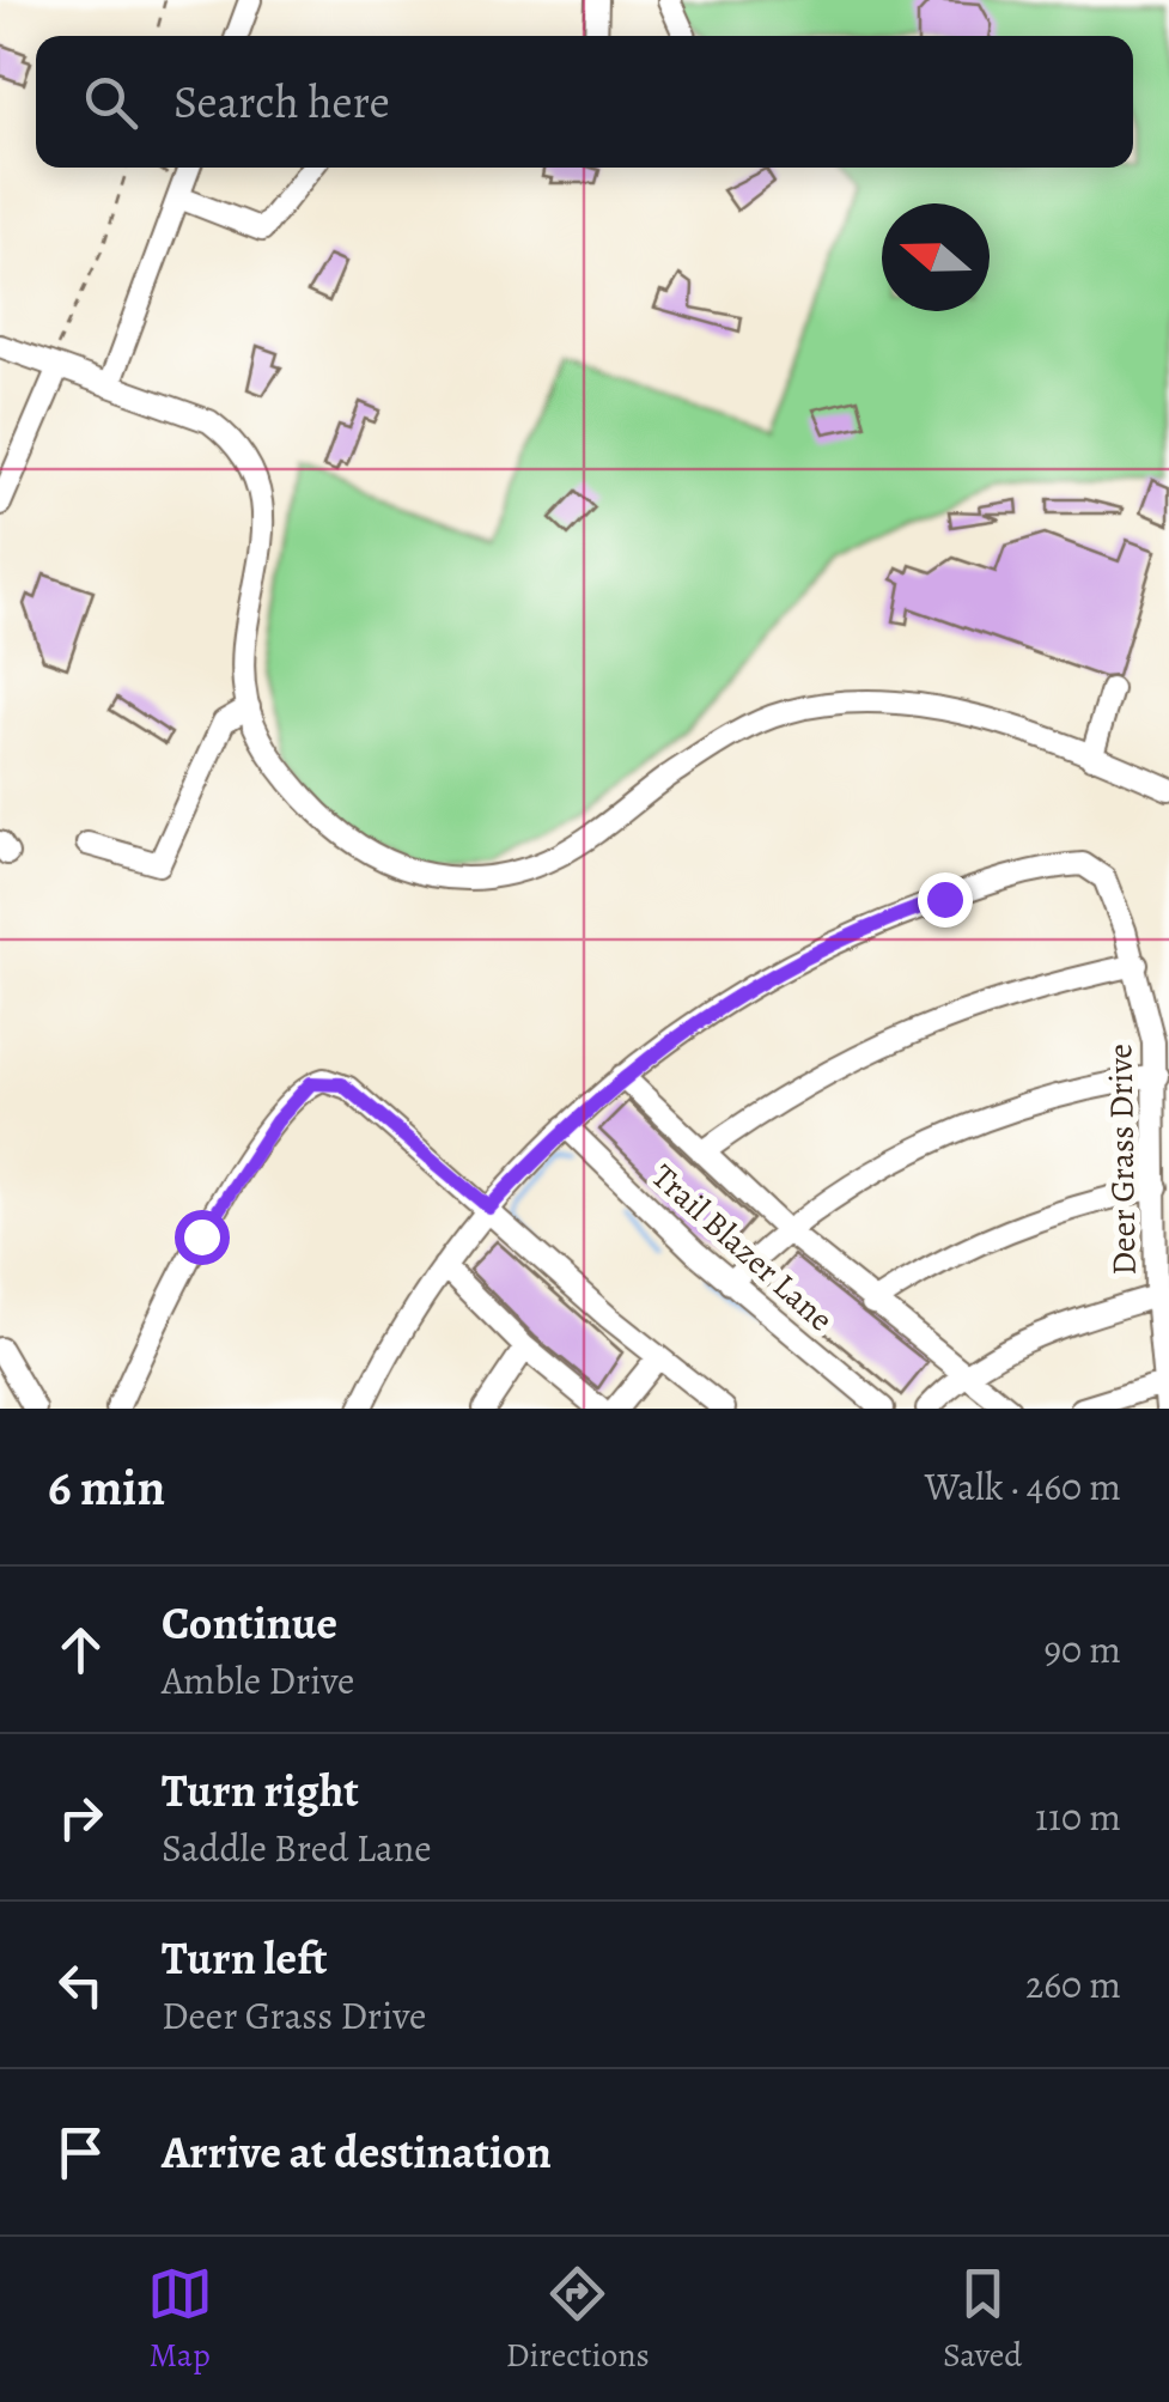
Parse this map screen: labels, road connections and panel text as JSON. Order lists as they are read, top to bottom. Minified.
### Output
{"streets":{"street":["Deer Grass Drive","Trail Blazer Lane"]},"crossings":[["Deer Grass Drive","Trail Blazer Lane"]],"north":"left","page":{"search":"Search here","heading":["6 min","Walk · 460 m"],"list":[["Continue","Amble Drive","90 m"],["Turn right","Saddle Bred Lane","110 m"],["Turn left","Deer Grass Drive","260 m"],"Arrive at destination"],"nav":["Map","Directions","Saved"]}}
